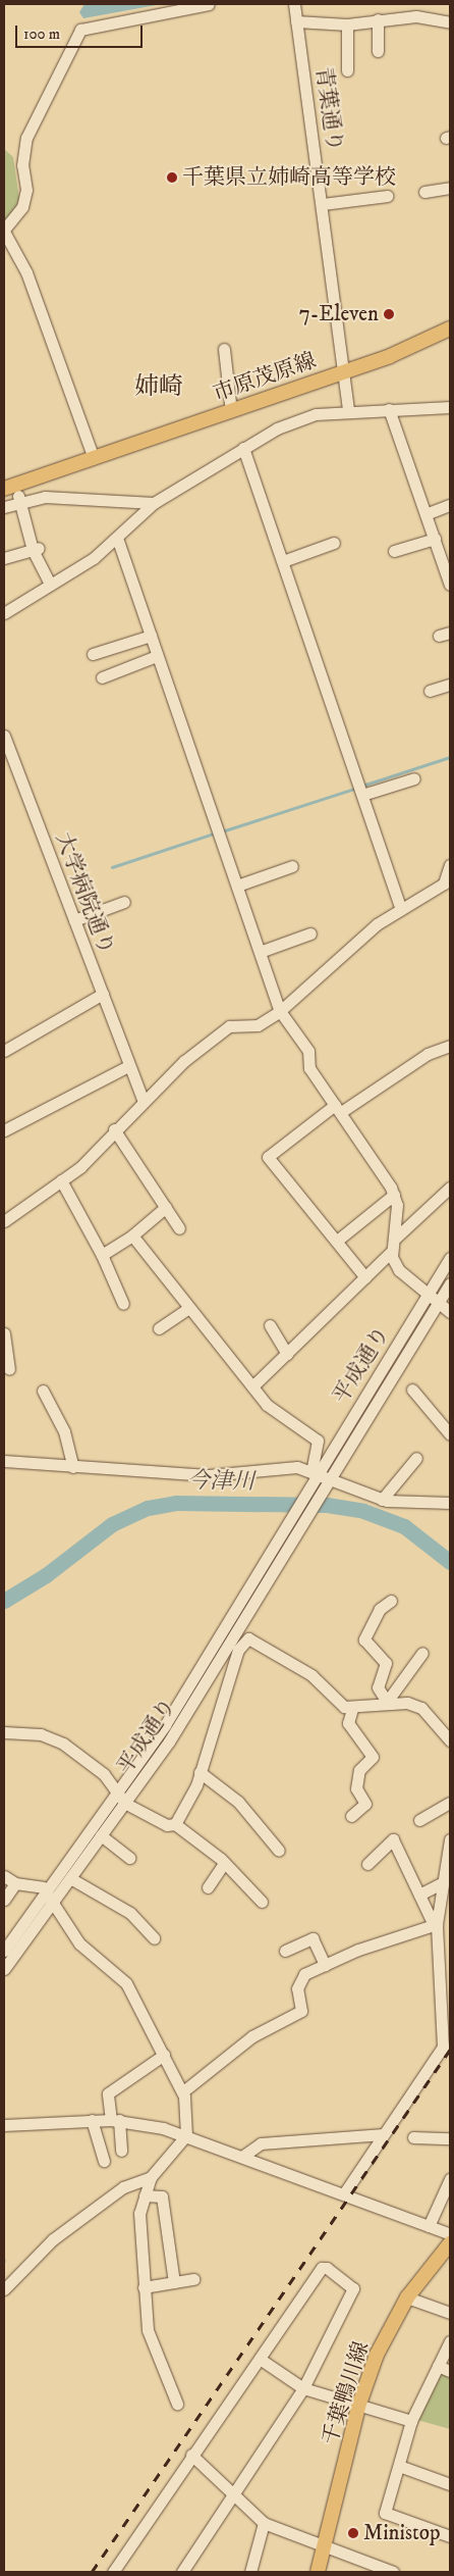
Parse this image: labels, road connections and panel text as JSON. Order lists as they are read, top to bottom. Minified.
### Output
{"streets":{"main road":["市原茂原線","千葉鴨川線"],"street":["青葉通り","大学病院通り","平成通り"]},"crossings":[["青葉通り","市原茂原線"]],"districts":["姉崎"],"water":["今津川"],"places":["千葉県立姉崎高等学校","7-Eleven","Ministop"],"scale_bar":"100 m"}
